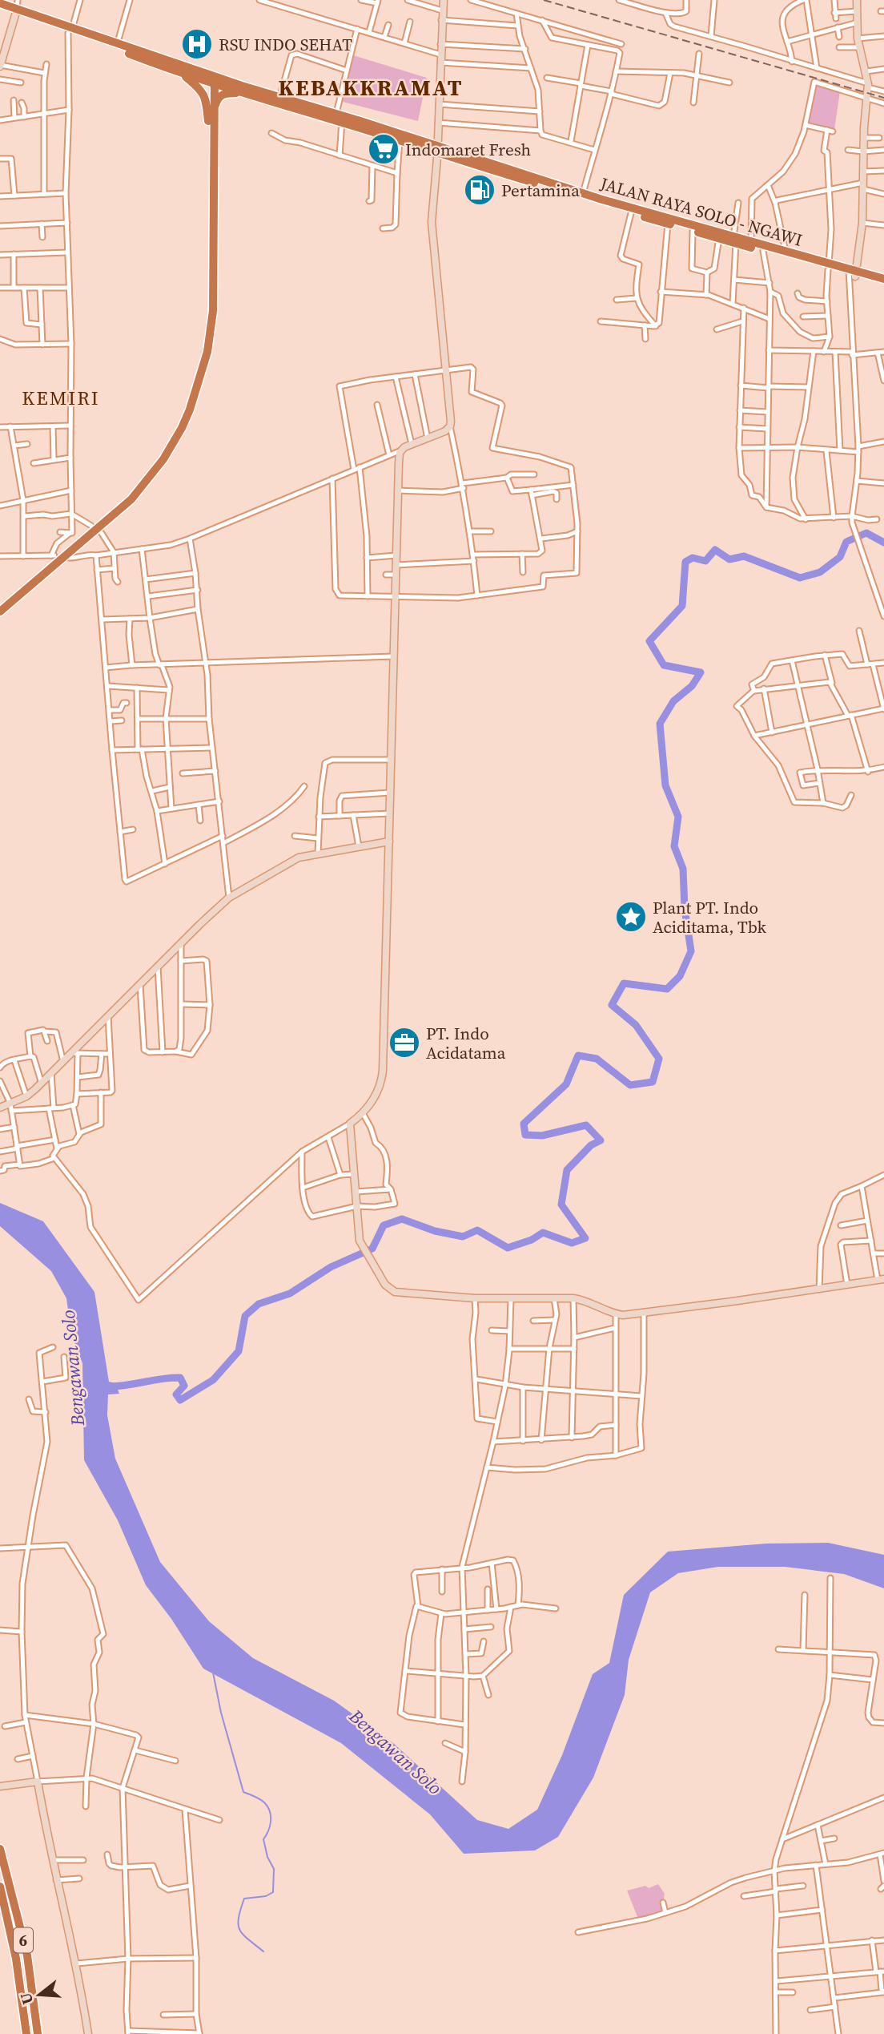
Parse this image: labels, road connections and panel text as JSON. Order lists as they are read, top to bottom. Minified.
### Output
{"streets":{"highway":["JALAN RAYA SOLO - NGAWI","6"]},"districts":["KEBAKKRAMAT","KEMIRI"],"water":["Bengawan Solo"],"places":{"hospital":["RSU INDO SEHAT"],"supermarket":["Indomaret Fresh"],"fuel station":["Pertamina"],"place":["Plant PT. Indo Aciditama, Tbk"],"office":["PT. Indo Acidatama"]},"north":"left"}
